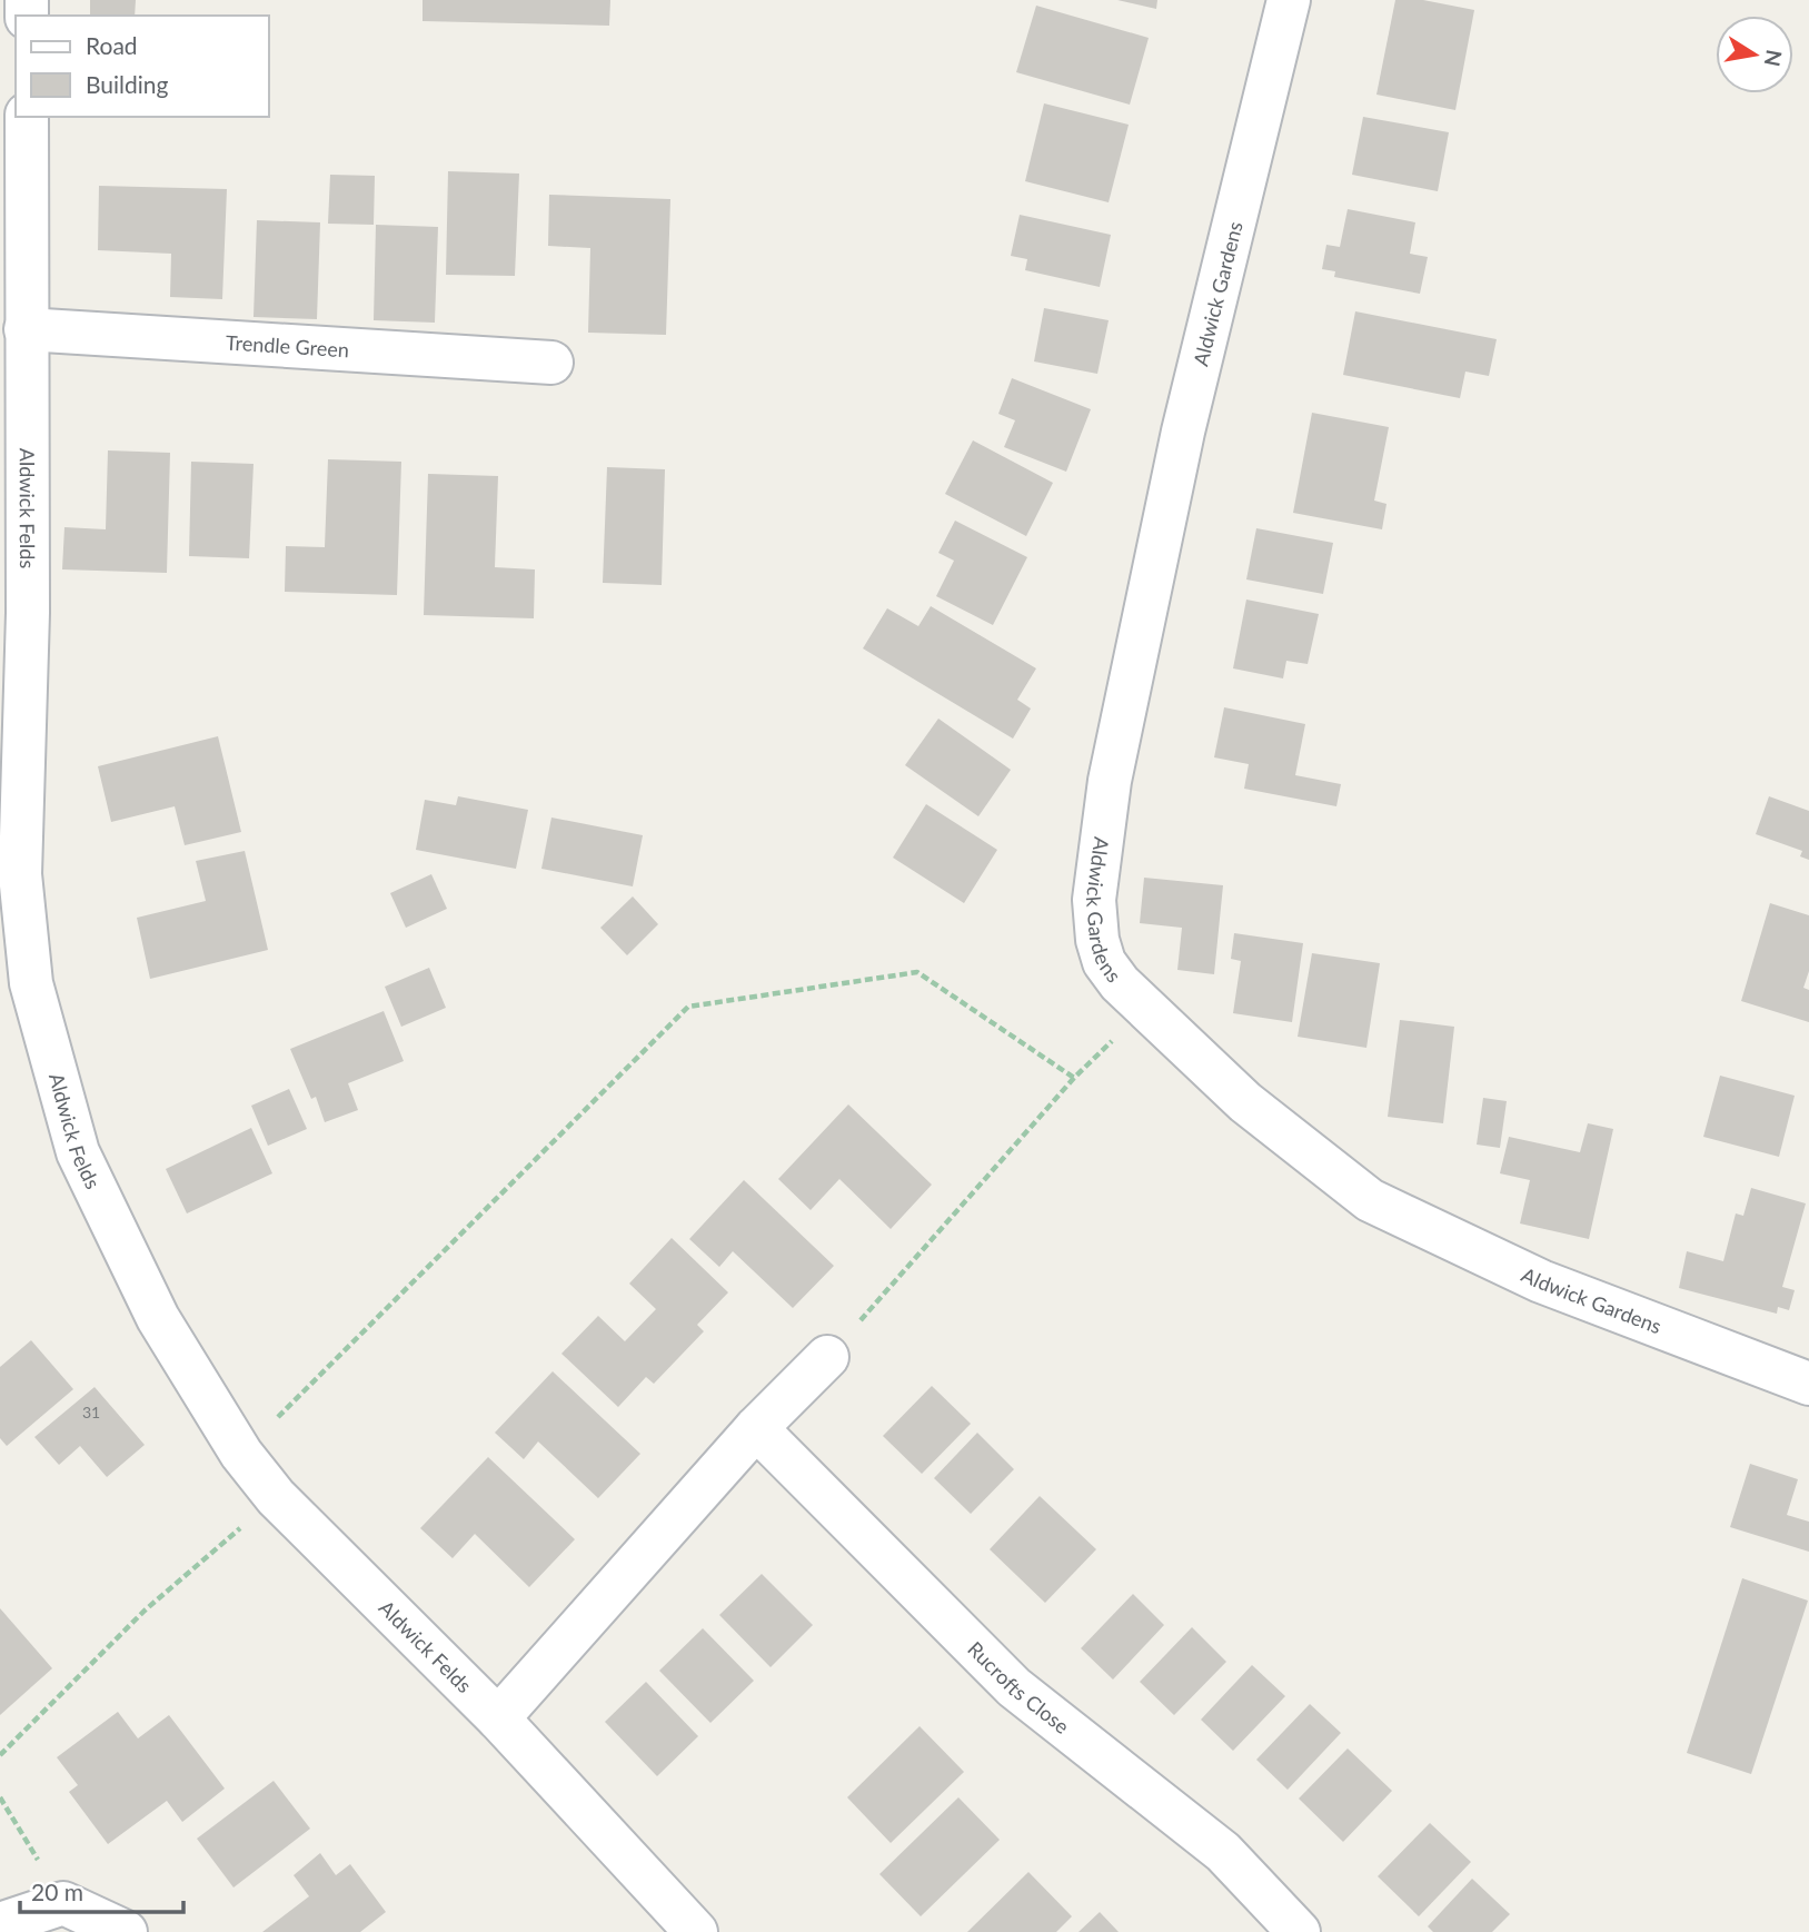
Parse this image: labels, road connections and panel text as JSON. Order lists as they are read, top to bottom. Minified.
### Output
{"streets":{"street":["Aldwick Gardens","Trendle Green","Aldwick Felds","Rucrofts Close"]},"crossings":[["Trendle Green","Aldwick Felds"]],"house_numbers":["31"],"legend":["Road","Building"],"scale_bar":"20 m","north":"right"}
